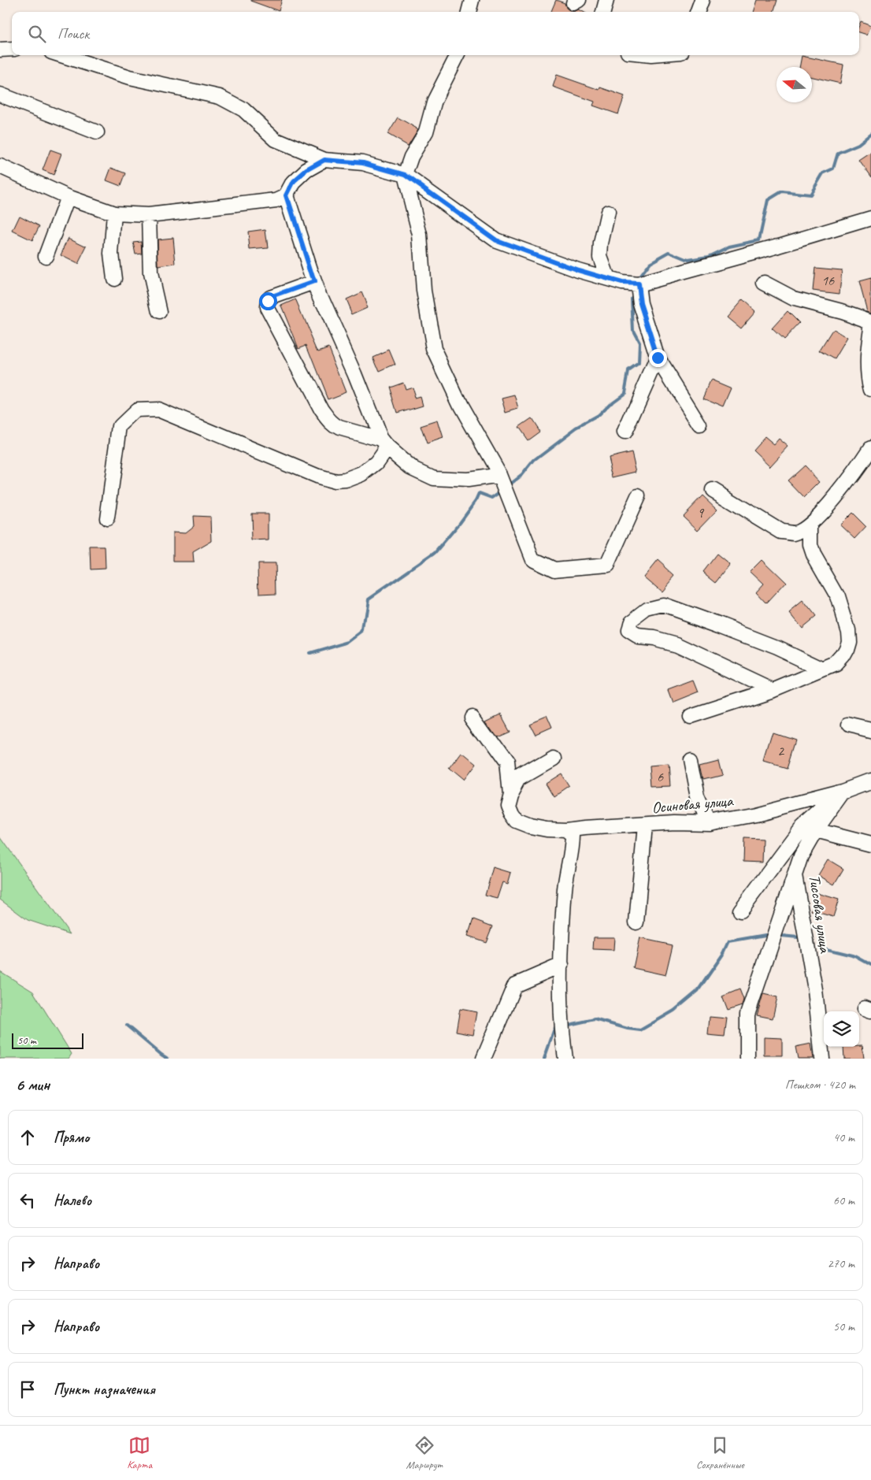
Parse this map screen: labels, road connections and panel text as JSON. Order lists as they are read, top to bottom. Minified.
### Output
{"streets":{"street":["Осиновая улица","Тиссовая улица"]},"crossings":[["Осиновая улица","Тиссовая улица"]],"house_numbers":["16","9","2","6"],"scale_bar":"50 m","north":"left","page":{"search":"Поиск","scale":"50 m","heading":["6 мин","Пешком · 420 m"],"list":[["Прямо","40 m"],["Налево","60 m"],["Направо","270 m"],["Направо","50 m"],"Пункт назначения"],"nav":["Карта","Маршрут","Сохранённые"]}}
